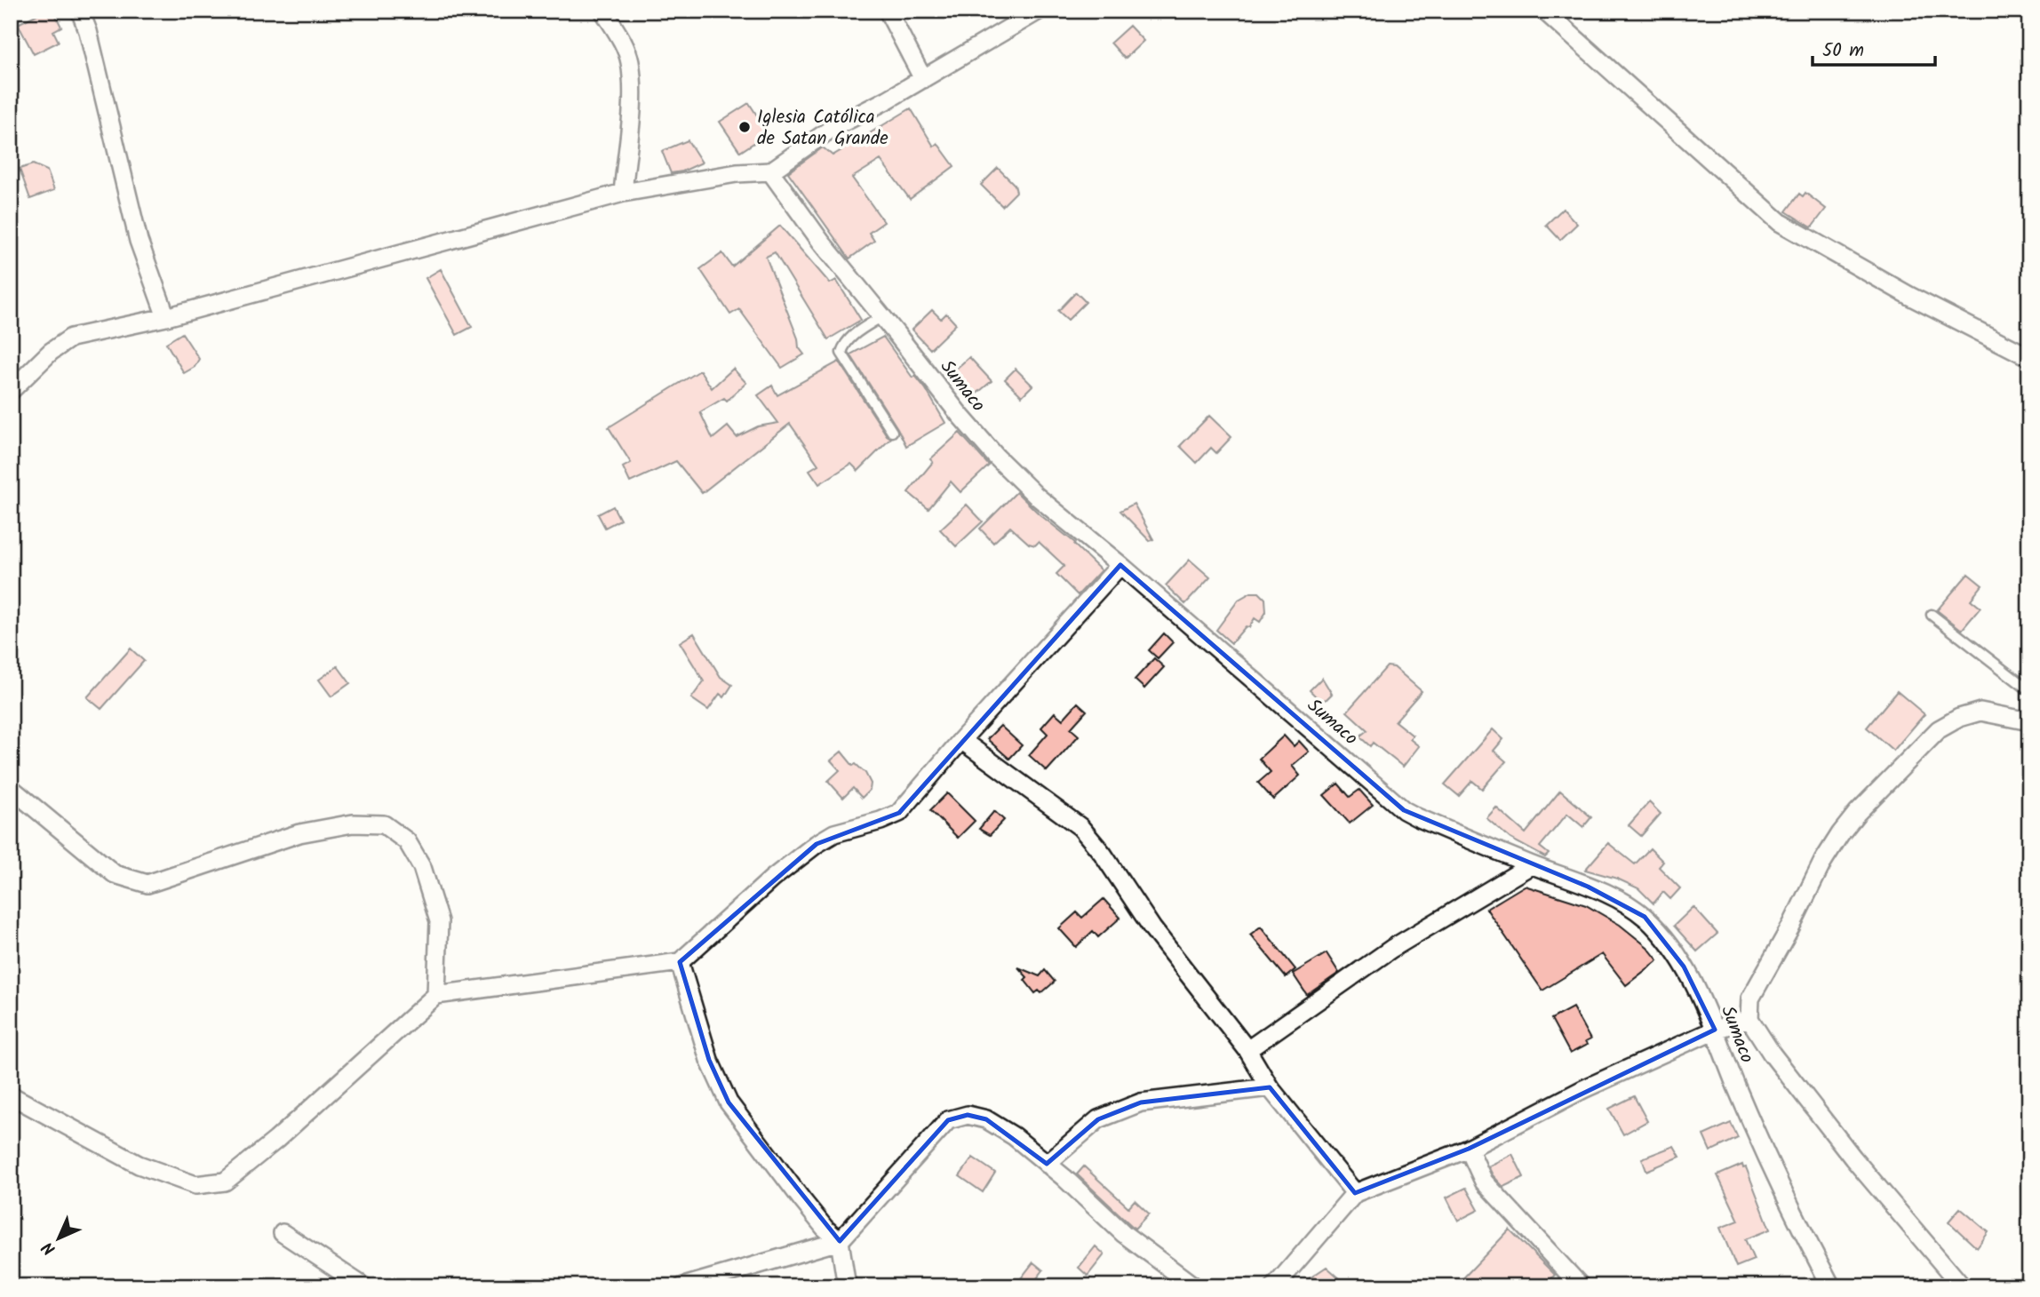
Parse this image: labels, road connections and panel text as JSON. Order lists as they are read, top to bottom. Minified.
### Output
{"streets":{"street":["Sumaco"]},"places":["Iglesia Católica de Satan Grande"],"scale_bar":"50 m","north":"bottom left"}
